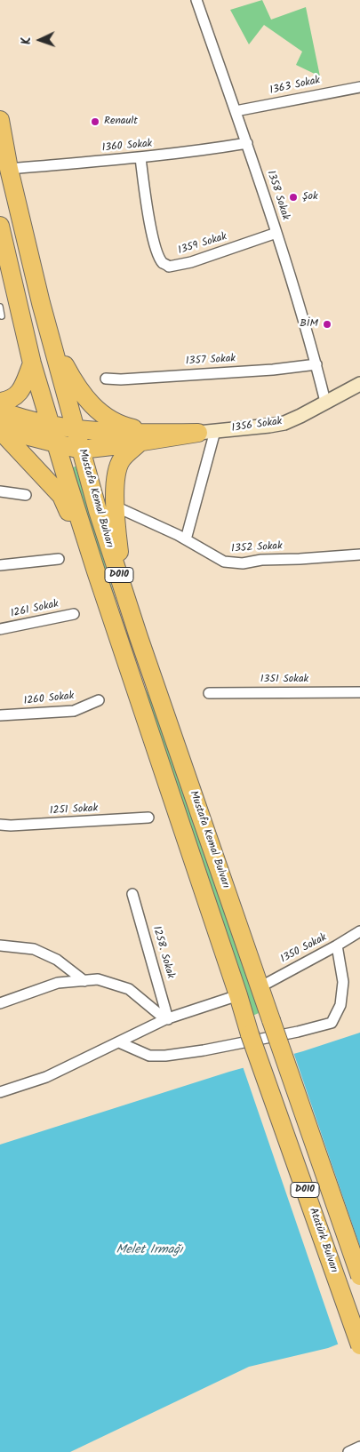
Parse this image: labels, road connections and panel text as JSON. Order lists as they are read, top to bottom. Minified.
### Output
{"streets":{"highway":["Mustafa Kemal Bulvarı","D010","Atatürk Bulvarı"],"street":["1363 Sokak","1360 Sokak","1358 Sokak","1359 Sokak","1357 Sokak","1356 Sokak","1352 Sokak","1261 Sokak","1351 Sokak","1260 Sokak","1251 Sokak","1350 Sokak","1258. Sokak"]},"crossings":[["1363 Sokak","1358 Sokak"],["1360 Sokak","1358 Sokak"],["1360 Sokak","1359 Sokak"],["1360 Sokak","Mustafa Kemal Bulvarı"],["1358 Sokak","1359 Sokak"],["1358 Sokak","1357 Sokak"],["1358 Sokak","1356 Sokak"],["Mustafa Kemal Bulvarı","1350 Sokak"],["Mustafa Kemal Bulvarı","Atatürk Bulvarı"]],"water":["Melet Irmağı"],"places":["Renault","Şok","BİM"],"north":"left"}
